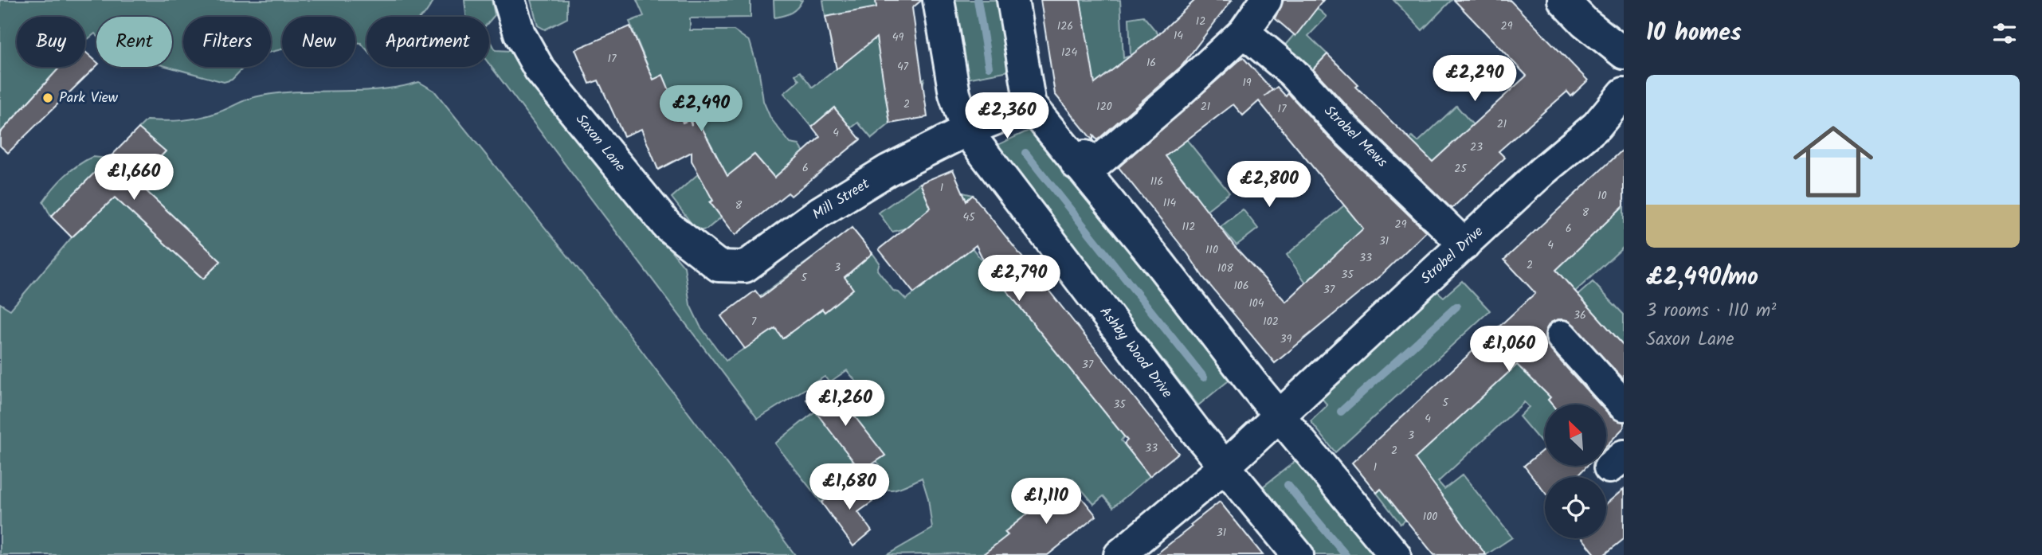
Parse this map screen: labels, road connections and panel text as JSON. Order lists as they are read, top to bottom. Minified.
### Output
{"streets":{"street":["Strobel Mews","Saxon Lane","Mill Street","Strobel Drive","Ashby Wood Drive"]},"crossings":[["Strobel Mews","Strobel Drive"],["Saxon Lane","Mill Street"],["Mill Street","Ashby Wood Drive"]],"places":["Park View"],"house_numbers":["12","126","29","14","49","124","17","16","47","19","2","120","21","17","21","4","23","6","25","116","1","10","114","8","8","45","29","112","6","31","4","110","33","2","3","108","35","5","106","37","104","36","7","102","39","37","5","35","4","3","33","2","1","100","31"],"north":"top left","page":{"heading":"10 homes","chip":["Buy","Rent","Filters","New","Apartment"],"price":["£2,290","£2,490","£2,360","£1,660","£2,800","£2,790","£1,060","£1,260","£1,680","£1,110"],"list":[{"name":"£2,490/mo","note":"3 rooms · 110 m² · Saxon Lane"}]}}
